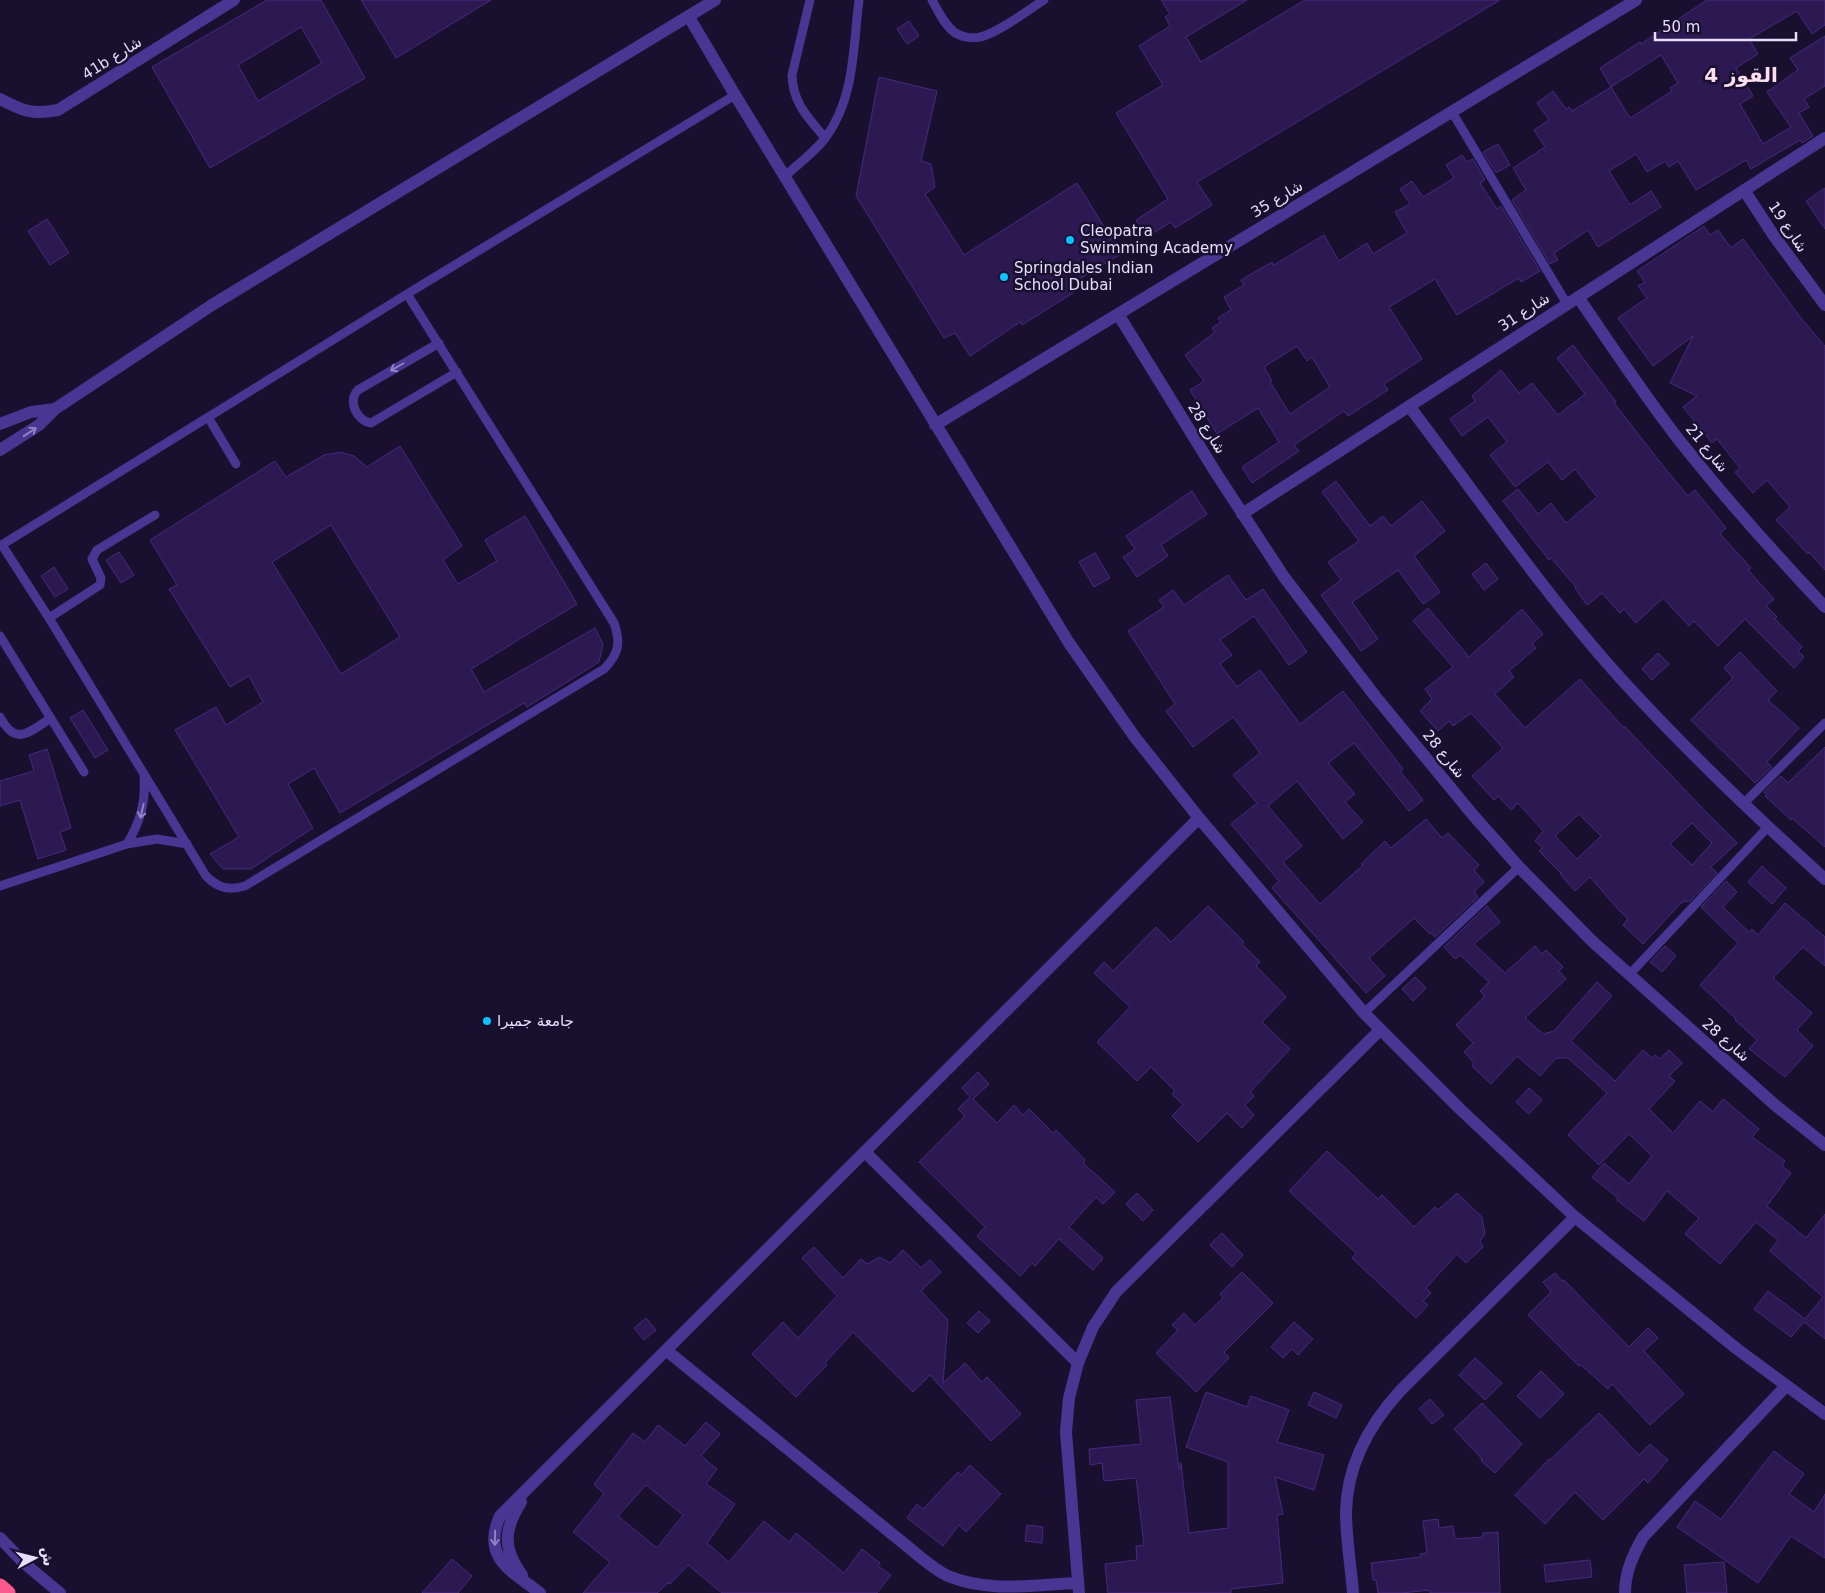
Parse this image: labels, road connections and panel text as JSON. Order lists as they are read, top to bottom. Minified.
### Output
{"streets":{"street":["41b شارع","شارع 35","شارع 19","شارع 31","شارع 28","شارع 21"]},"crossings":[["شارع 35","شارع 28"],["شارع 19","شارع 31"],["شارع 31","شارع 28"],["شارع 31","شارع 21"]],"districts":["القوز 4"],"places":["Cleopatra Swimming Academy","Springdales Indian School Dubai","جامعة جميرا"],"scale_bar":"50 m","north":"right"}
